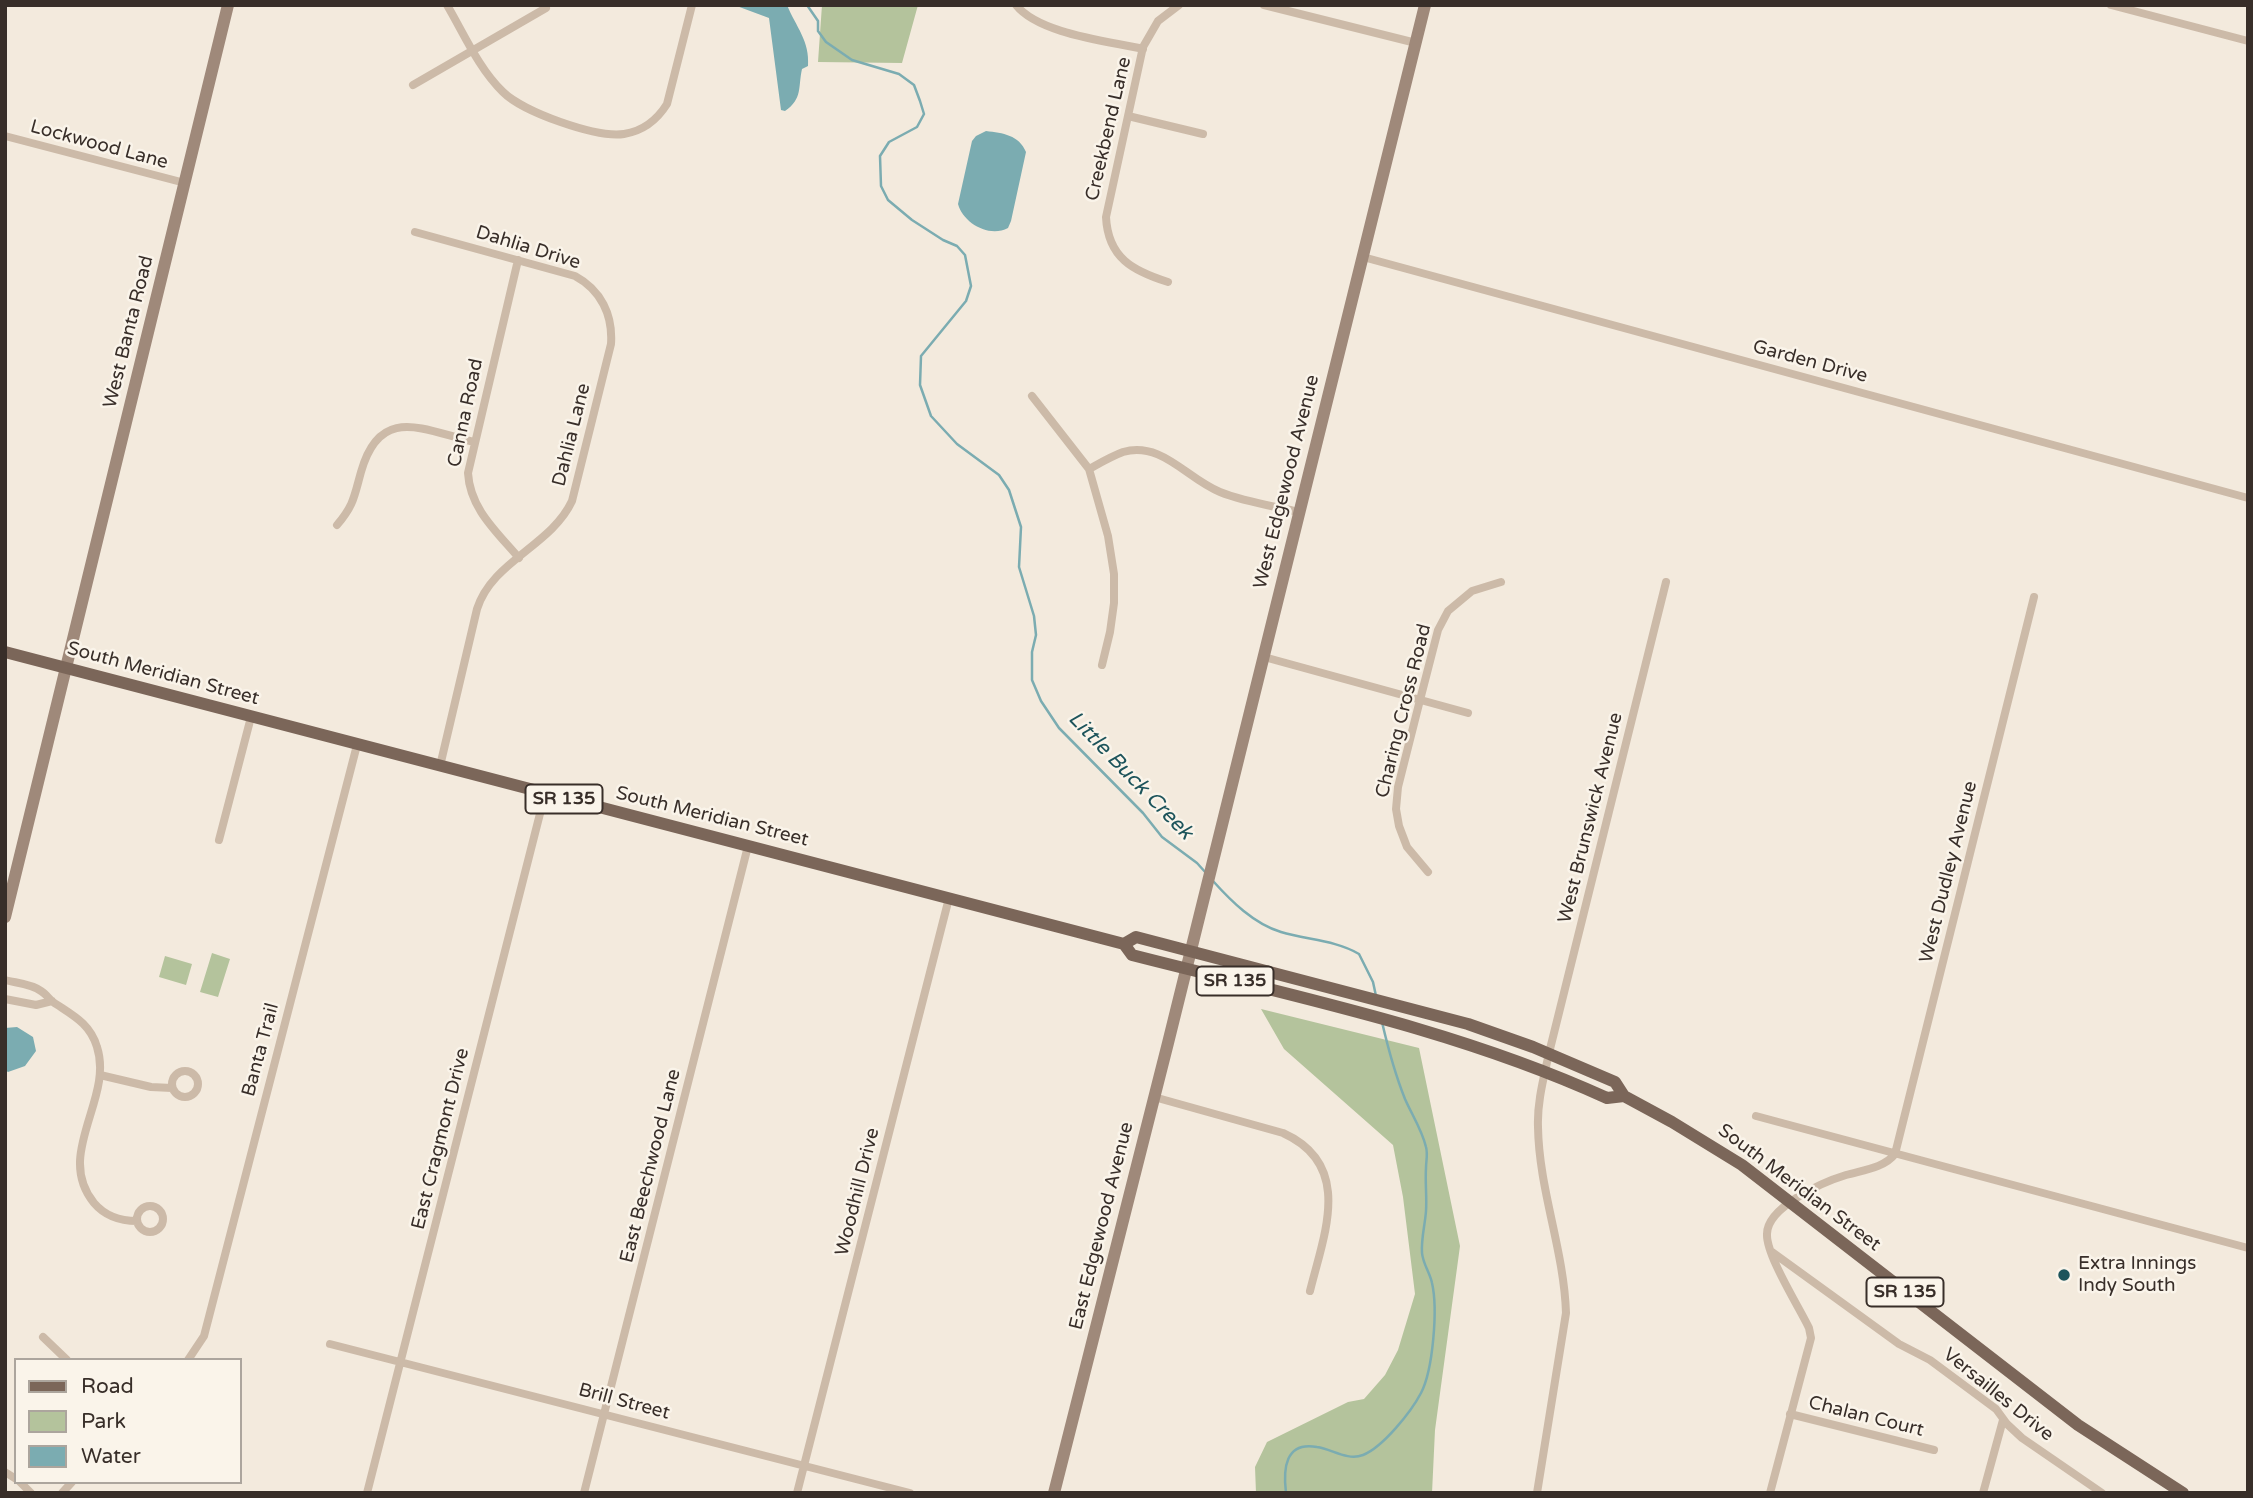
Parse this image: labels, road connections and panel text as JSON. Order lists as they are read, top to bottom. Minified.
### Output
{"streets":{"main road":["West Banta Road","West Edgewood Avenue","South Meridian Street","SR 135","East Edgewood Avenue"],"street":["Creekbend Lane","Lockwood Lane","Dahlia Drive","Garden Drive","Canna Road","Dahlia Lane","Charing Cross Road","West Brunswick Avenue","West Dudley Avenue","Banta Trail","East Cragmont Drive","East Beechwood Lane","Woodhill Drive","Versailles Drive","Brill Street","Chalan Court"]},"crossings":[["Lockwood Lane","West Banta Road"],["Dahlia Drive","Canna Road"],["Dahlia Drive","Dahlia Lane"],["West Banta Road","South Meridian Street"],["Garden Drive","West Edgewood Avenue"],["Canna Road","Dahlia Lane"],["Dahlia Lane","South Meridian Street"],["West Edgewood Avenue","South Meridian Street"],["West Edgewood Avenue","East Edgewood Avenue"],["South Meridian Street","West Brunswick Avenue"],["South Meridian Street","West Dudley Avenue"],["South Meridian Street","Banta Trail"],["South Meridian Street","East Cragmont Drive"],["South Meridian Street","East Beechwood Lane"],["South Meridian Street","Woodhill Drive"],["South Meridian Street","East Edgewood Avenue"],["East Cragmont Drive","Brill Street"],["East Beechwood Lane","Brill Street"],["Woodhill Drive","Brill Street"]],"water":["Little Buck Creek"],"places":["Extra Innings Indy South"],"legend":["Road","Park","Water"]}
